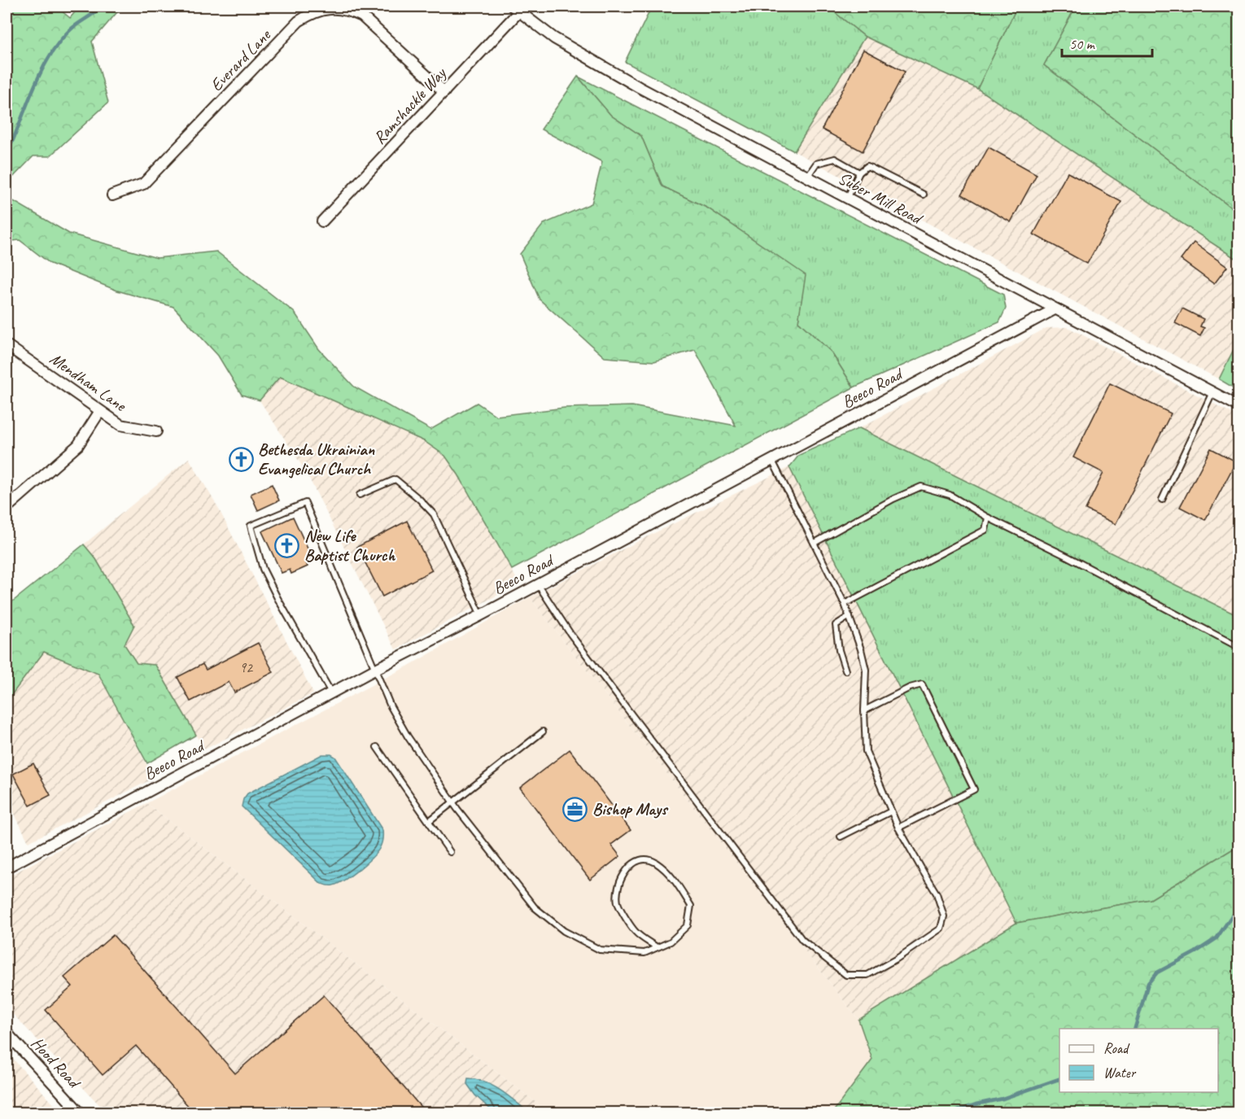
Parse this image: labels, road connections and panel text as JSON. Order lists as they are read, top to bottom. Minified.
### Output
{"streets":{"street":["Everard Lane","Ramshackle Way","Suber Mill Road","Mendham Lane","Beeco Road","Hood Road"]},"crossings":[["Everard Lane","Ramshackle Way"],["Ramshackle Way","Suber Mill Road"],["Suber Mill Road","Beeco Road"]],"places":{"church":["Bethesda Ukrainian Evangelical Church","New Life Baptist Church"],"office":["Bishop Mays"]},"house_numbers":["92"],"legend":["Road","Water"],"scale_bar":"50 m"}
